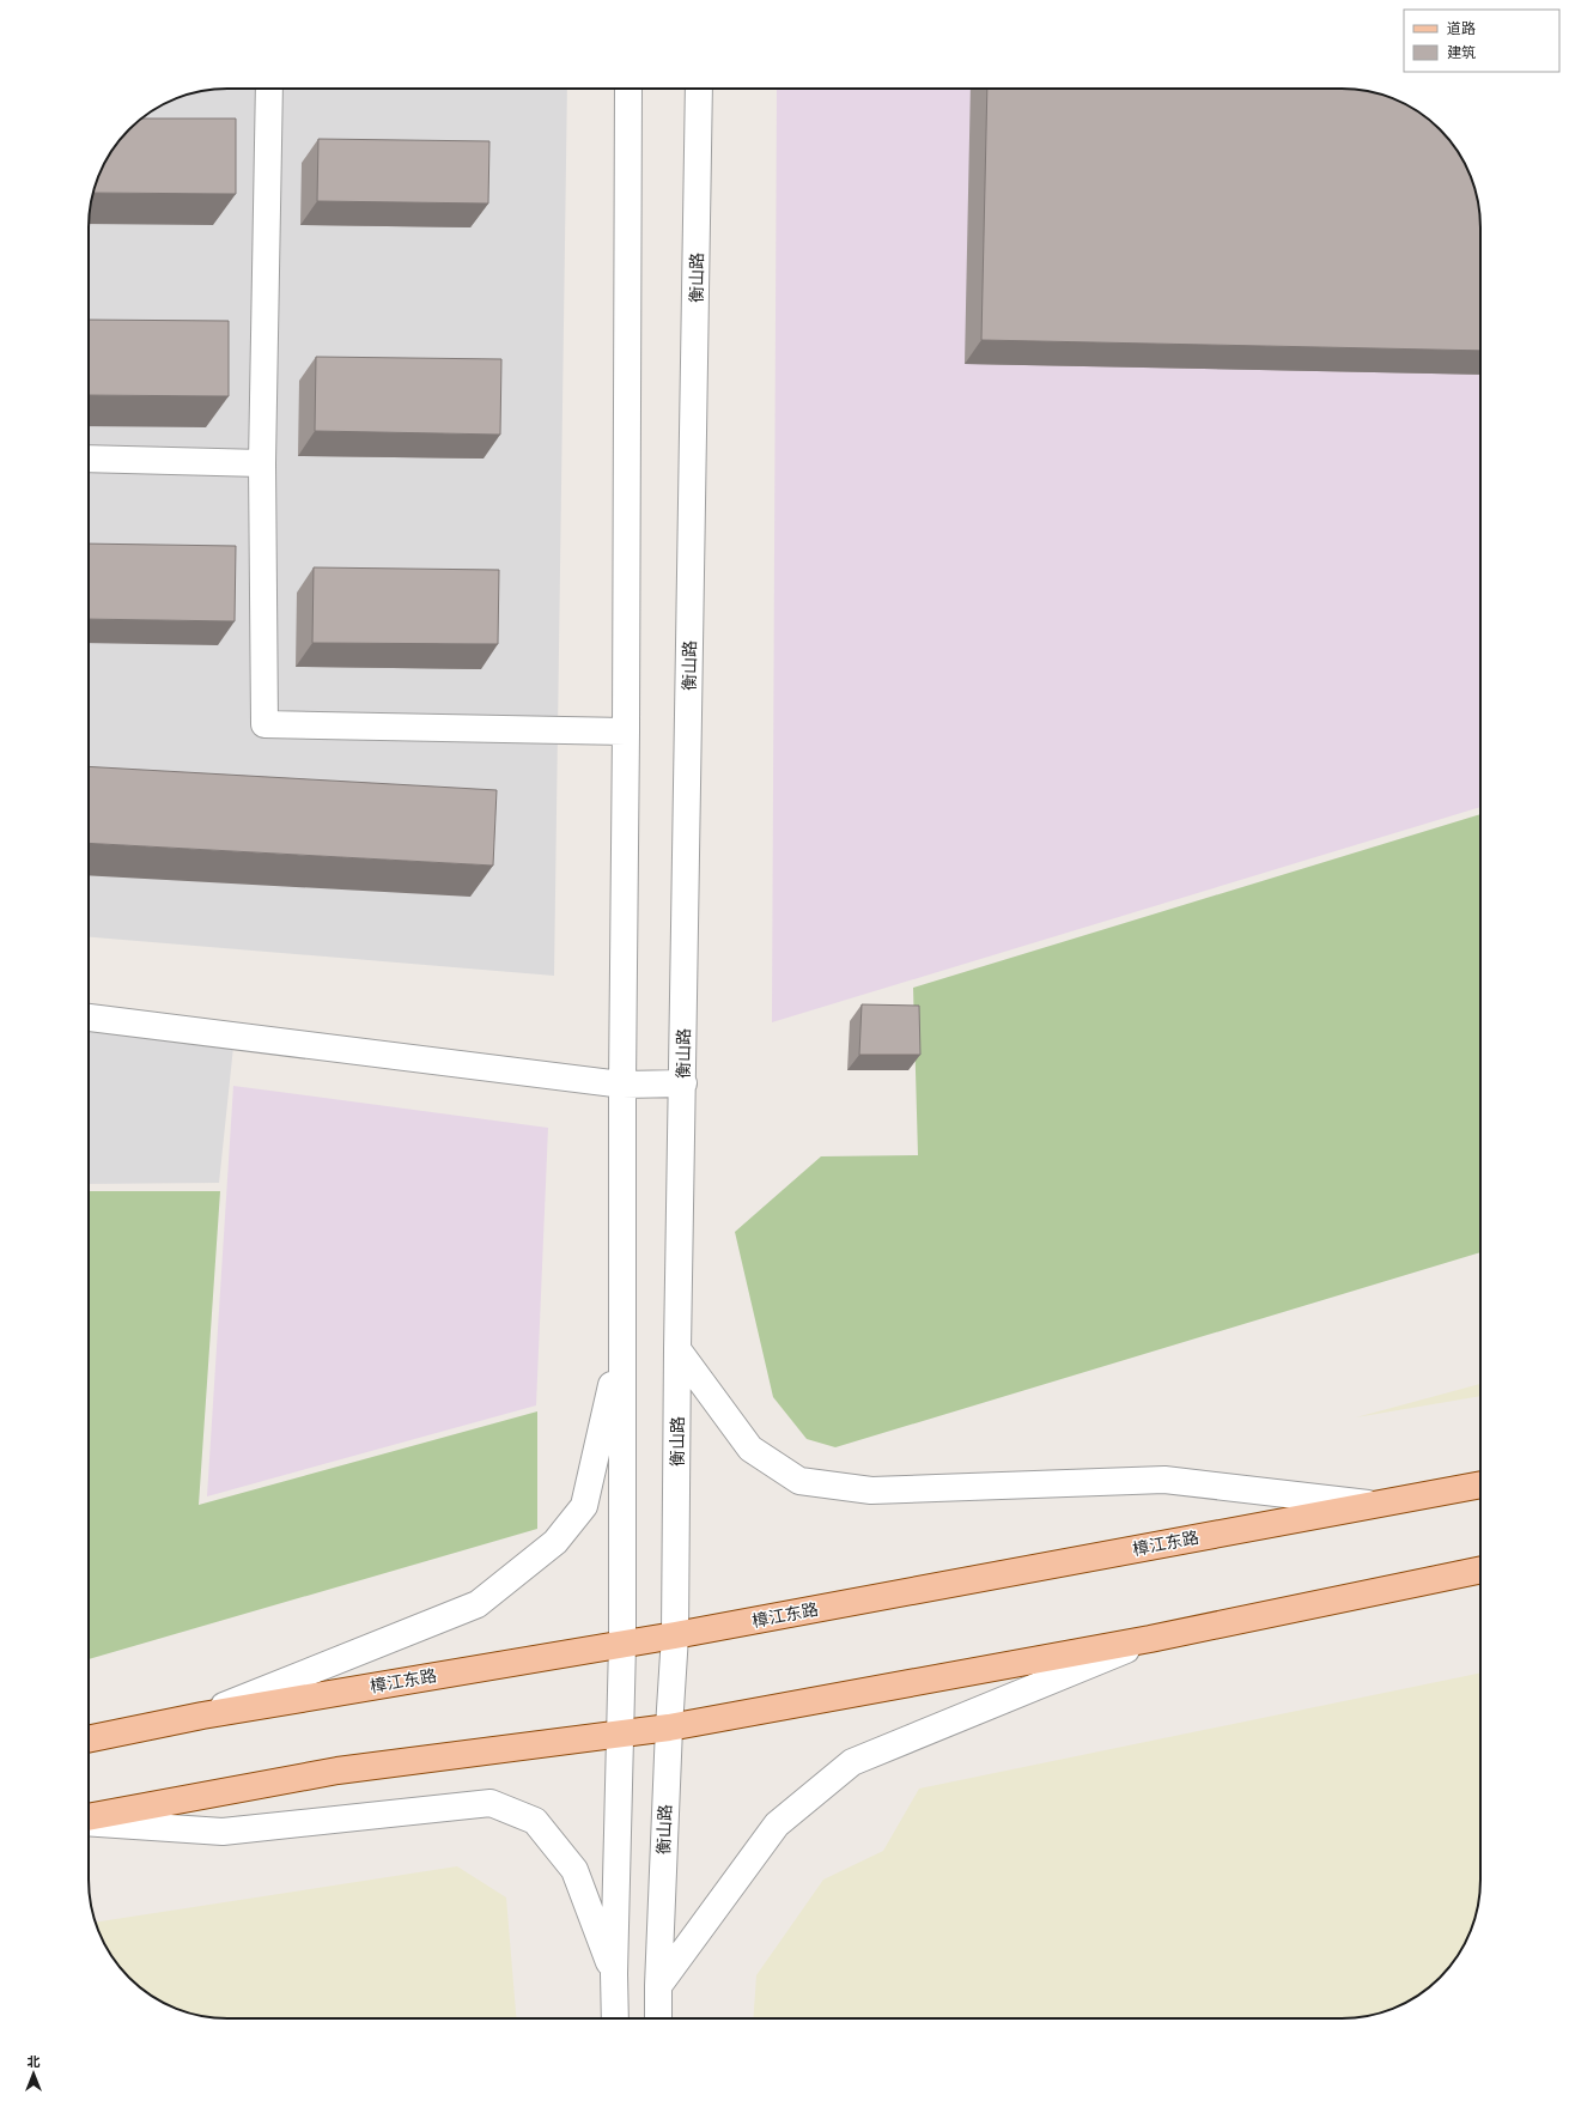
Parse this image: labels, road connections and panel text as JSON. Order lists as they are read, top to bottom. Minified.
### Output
{"streets":{"main road":["樟江东路"],"street":["衡山路"]},"crossings":[["衡山路","樟江东路"]],"legend":["道路","建筑"],"north":"top"}
